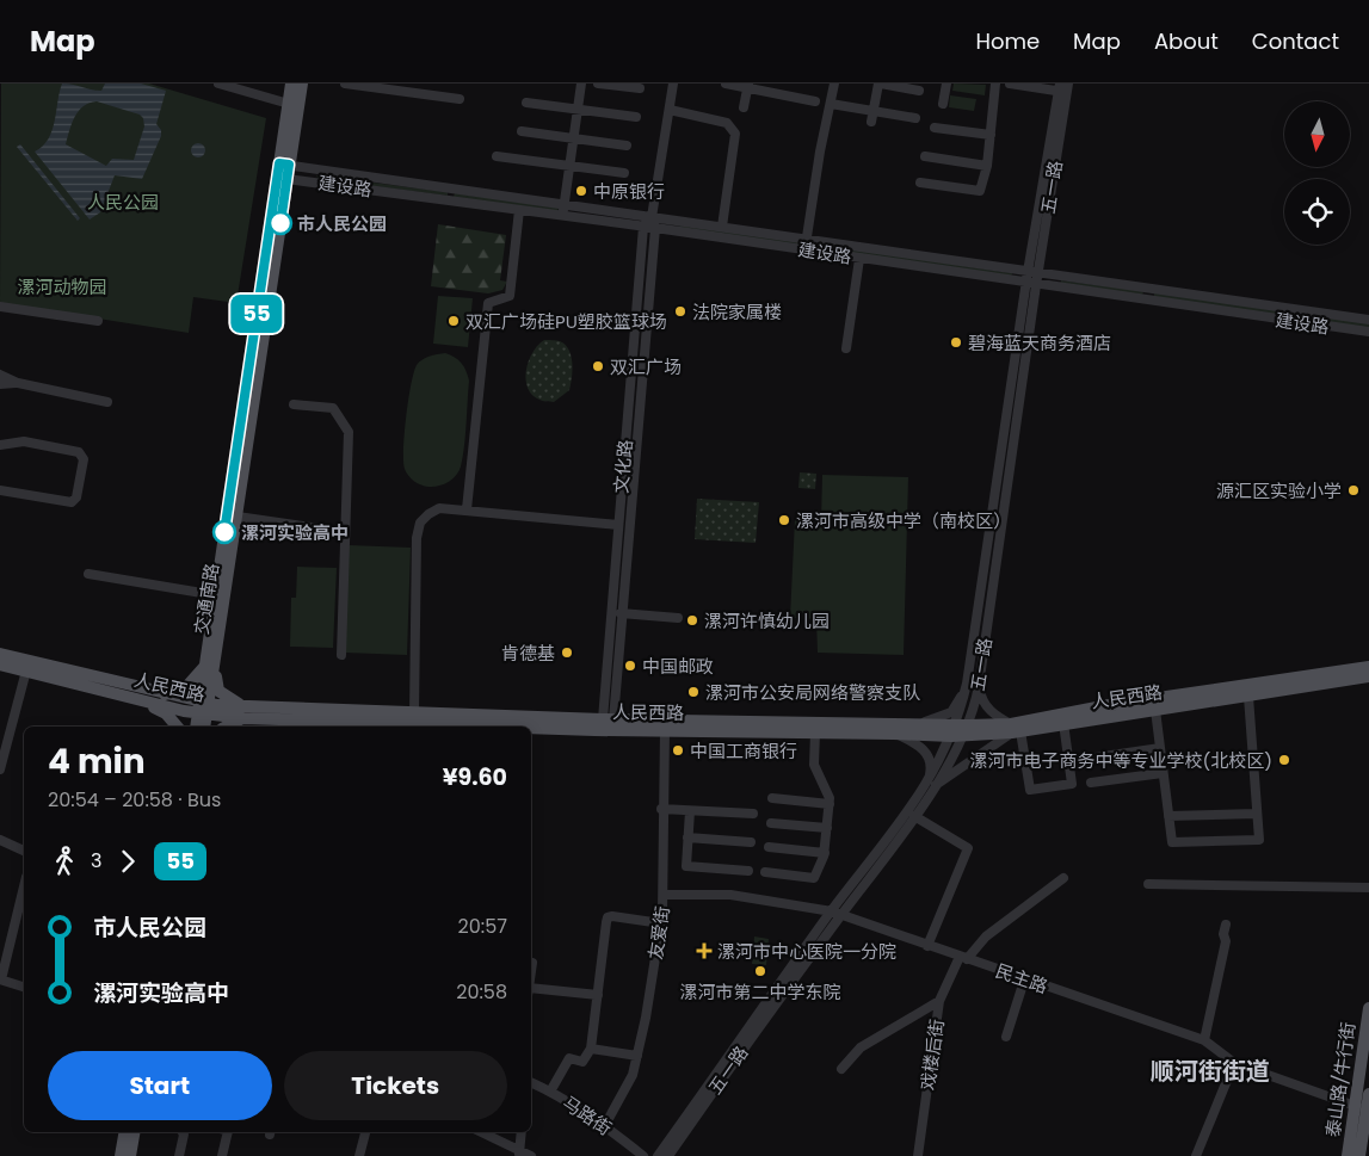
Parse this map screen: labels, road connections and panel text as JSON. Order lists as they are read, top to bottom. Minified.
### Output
{"streets":{"main road":["交通南路","人民西路","泰山路/牛行街"],"street":["建设路","五一路","文化路","友爱街","民主路","戏楼后街","马路街"]},"crossings":[["建设路","五一路"],["建设路","文化路"],["建设路","交通南路"],["五一路","人民西路"],["五一路","民主路"],["文化路","人民西路"],["交通南路","人民西路"],["人民西路","友爱街"],["友爱街","民主路"],["友爱街","马路街"],["民主路","戏楼后街"],["民主路","泰山路/牛行街"]],"districts":["顺河街街道"],"parks":["人民公园","漯河动物园"],"places":{"other":["中原银行","市人民公园","法院家属楼","双汇广场硅PU塑胶篮球场","碧海蓝天商务酒店","双汇广场","源汇区实验小学","漯河市高级中学（南校区）","漯河实验高中","漯河许慎幼儿园","肯德基","中国邮政","漯河市公安局网络警察支队","中国工商银行","漯河市电子商务中等专业学校(北校区)","漯河市第二中学东院"],"health":["漯河市中心医院一分院"]},"lines":["bus line 55"],"north":"bottom","page":{"header":"Map","nav":["Home","Map","About","Contact"],"on_map":"55","heading":["4 min","20:54 – 20:58 · Bus","¥9.60"],"legs":["3","55"],"list":[{"name":"市人民公园","value":"20:57"},{"name":"漯河实验高中","value":"20:58"}],"buttons":["Start","Tickets"]}}
